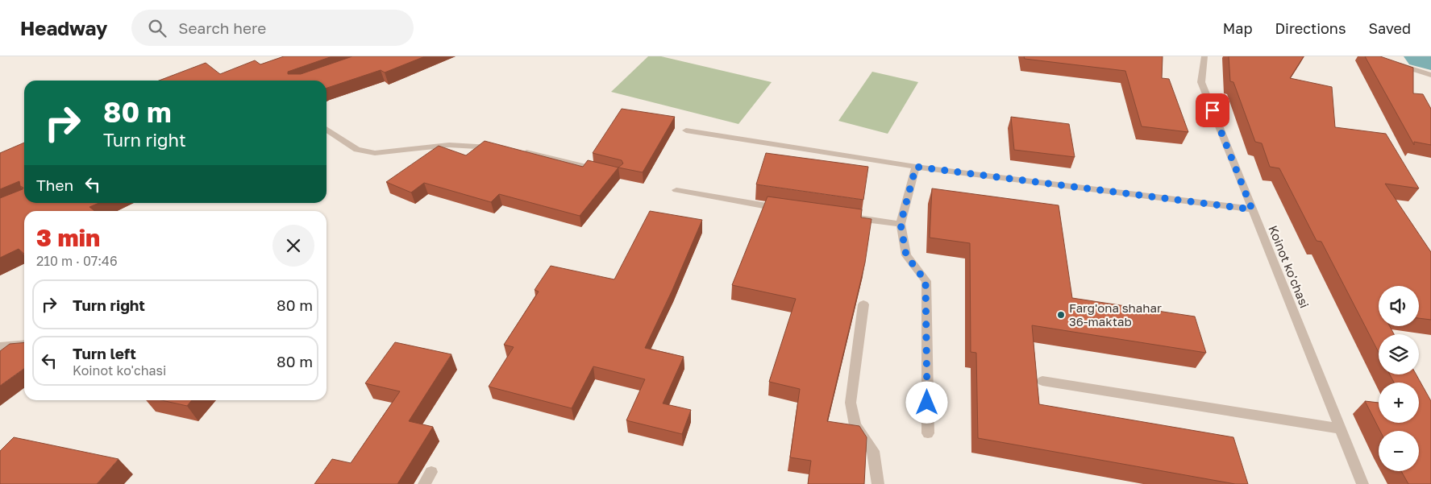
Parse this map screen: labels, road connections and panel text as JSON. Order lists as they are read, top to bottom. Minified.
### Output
{"streets":{"street":["Koinot ko'chasi"]},"places":["Farg'ona shahar 36-maktab"],"page":{"header":"Headway","search":"Search here","nav":["Map","Directions","Saved"],"turn":["80 m","Turn right"],"then":"Then","heading":["3 min","210 m · 07:46"],"list":[{"name":"Turn right","value":"80 m"},{"name":"Turn left","note":"Koinot ko'chasi","value":"80 m"}],"map_buttons":["+","−"]}}
